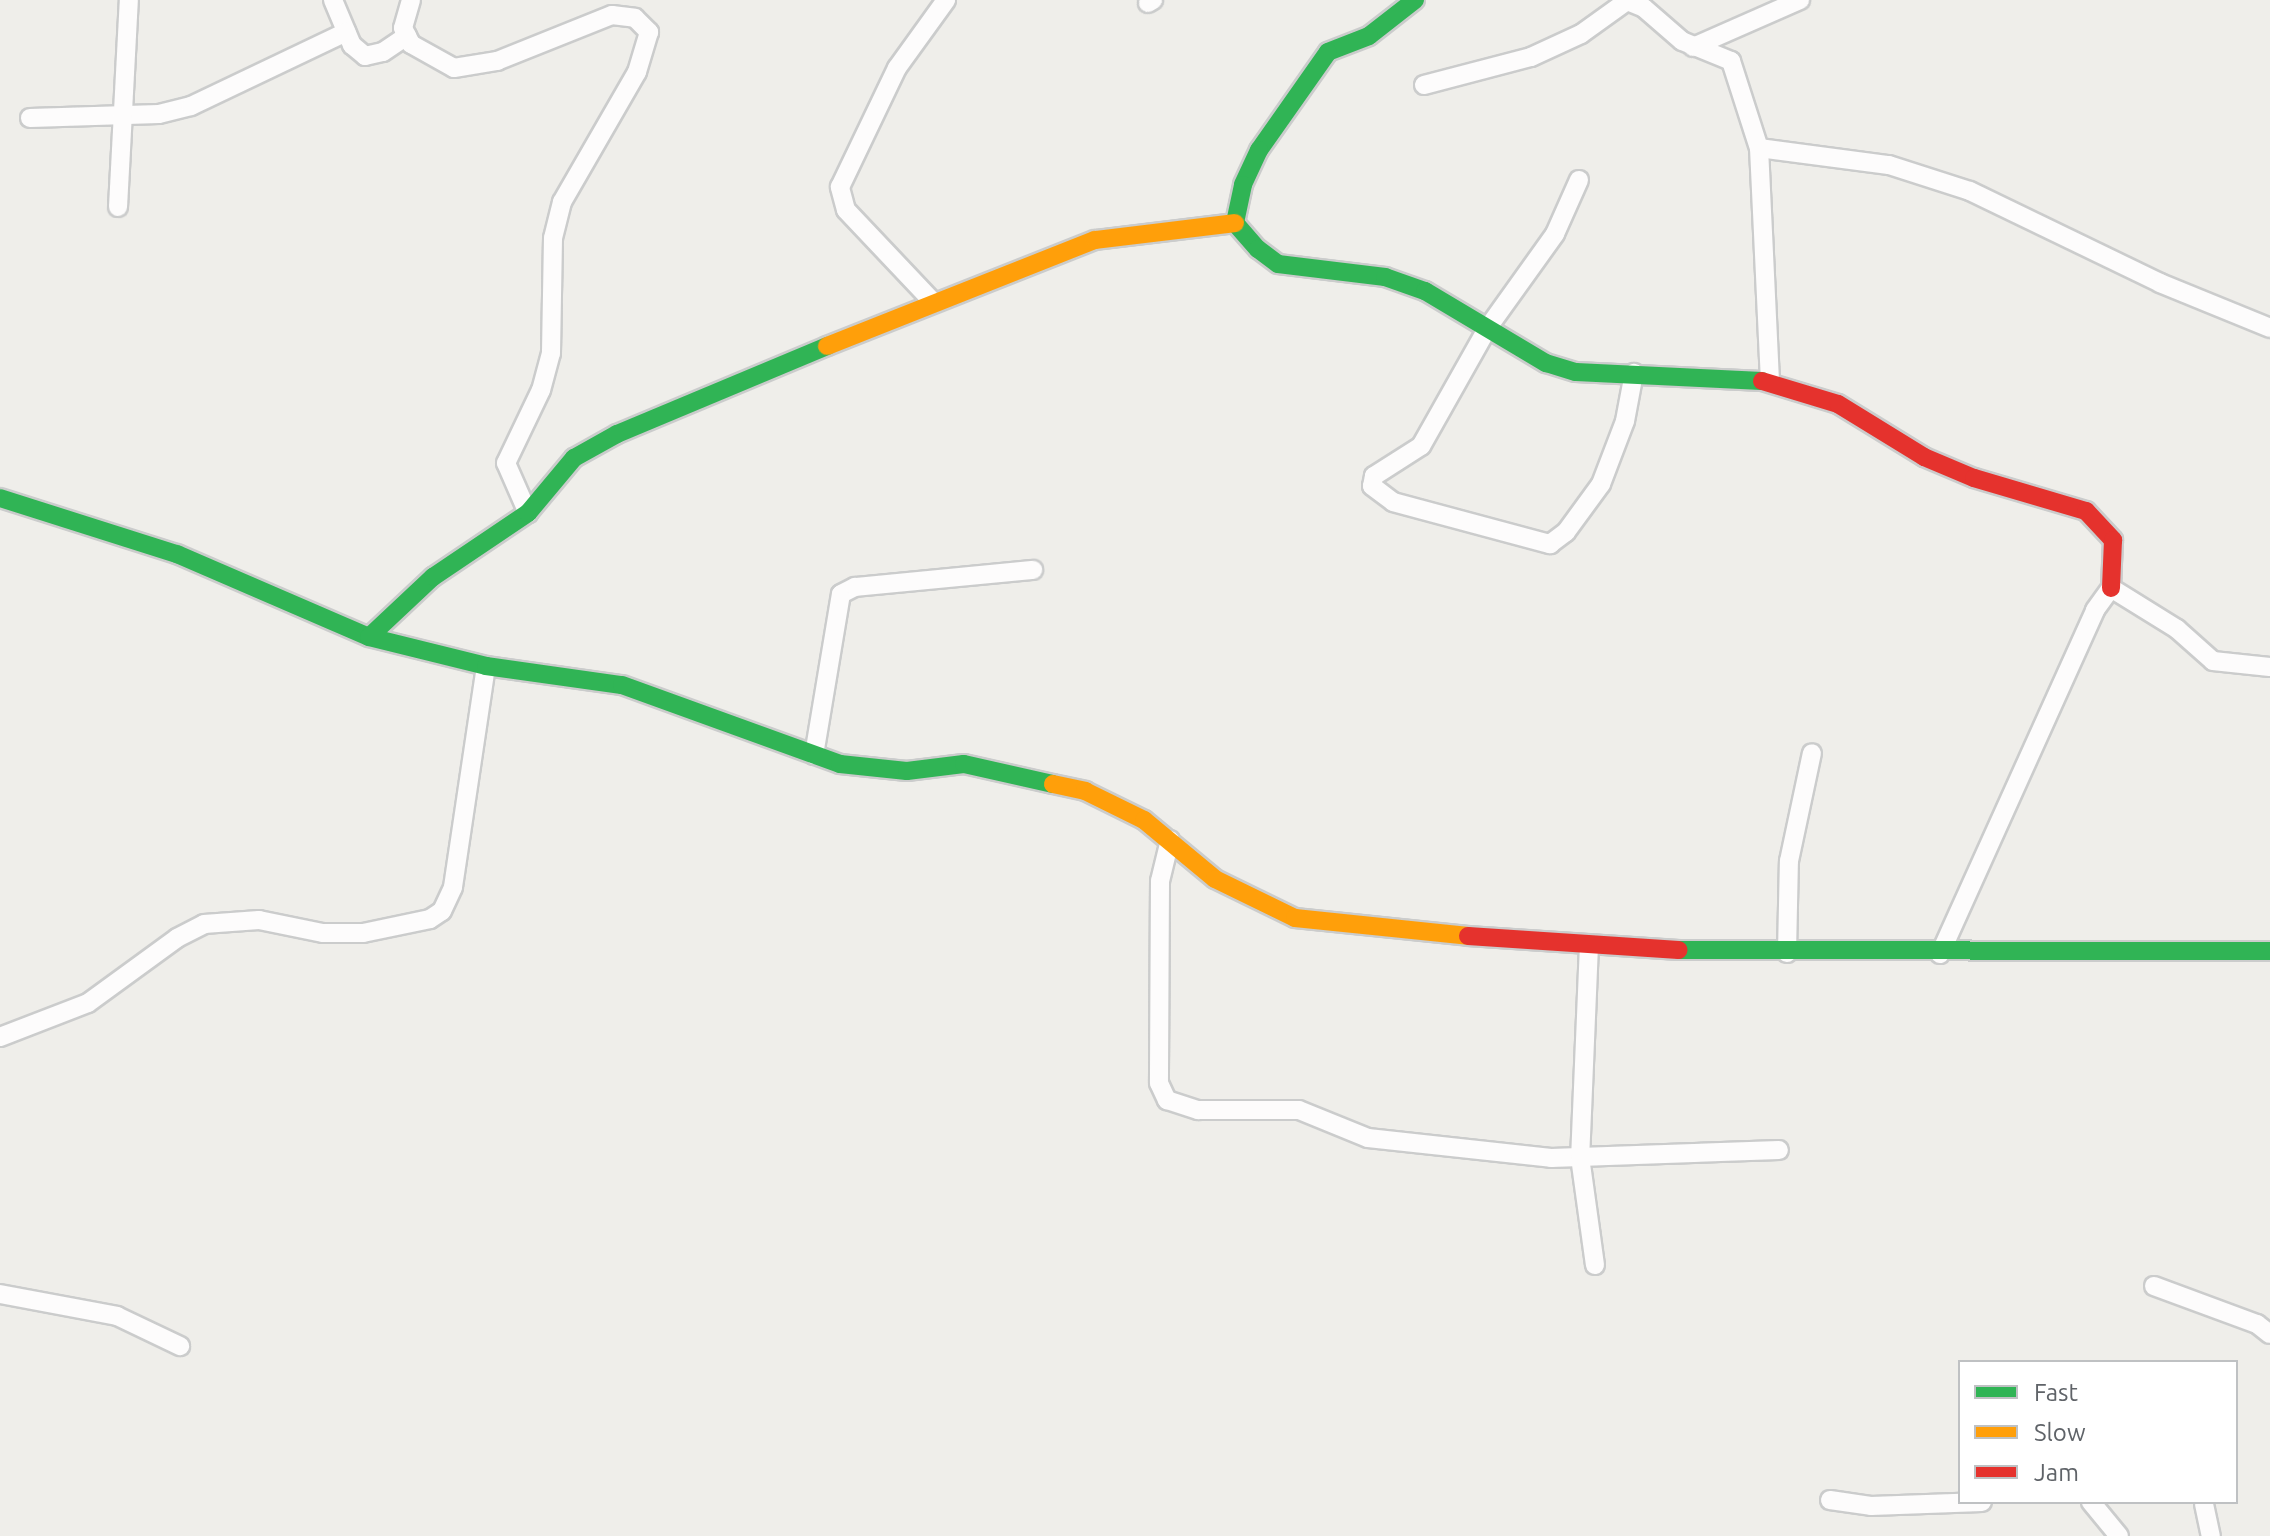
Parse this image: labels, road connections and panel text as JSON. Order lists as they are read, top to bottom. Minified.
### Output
{"legend":["Fast","Slow","Jam"]}
